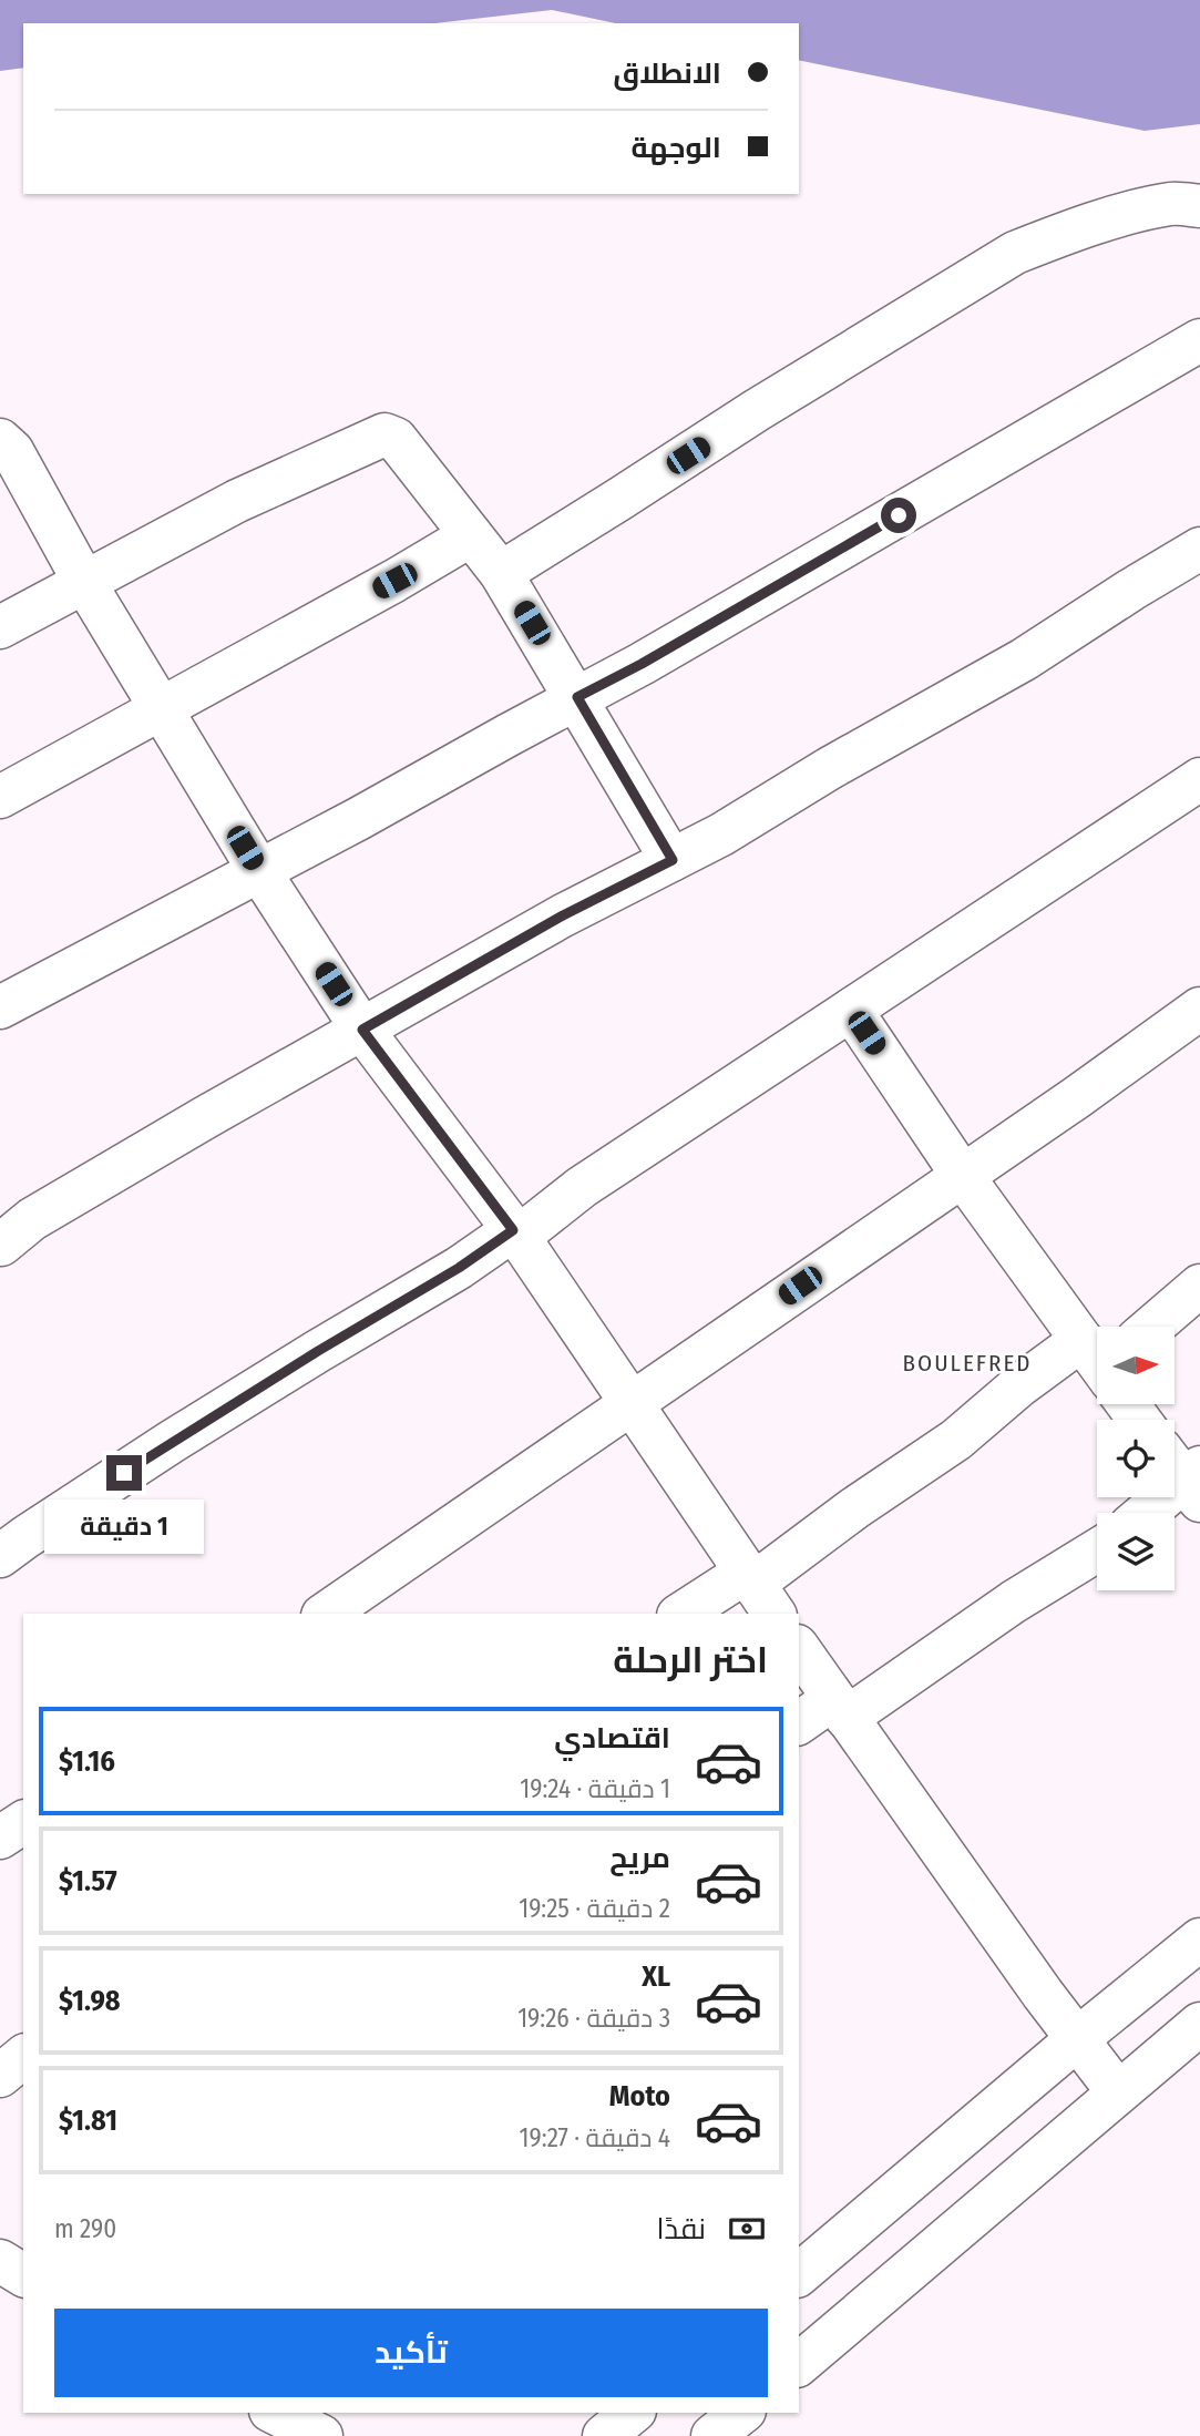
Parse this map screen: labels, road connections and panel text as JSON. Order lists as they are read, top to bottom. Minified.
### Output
{"districts":["BOULEFRED"],"north":"right","page":{"banner":["الانطلاق","الوجهة"],"bubble":"1 دقيقة","heading":"اختر الرحلة","list":[{"name":"اقتصادي","note":"1 دقيقة · 19:24","value":"$1.16"},{"name":"مريح","note":"2 دقيقة · 19:25","value":"$1.57"},{"name":"XL","note":"3 دقيقة · 19:26","value":"$1.98"},{"name":"Moto","note":"4 دقيقة · 19:27","value":"$1.81"}],"pay":["نقدًا","290 m"],"buttons":"تأكيد"}}
